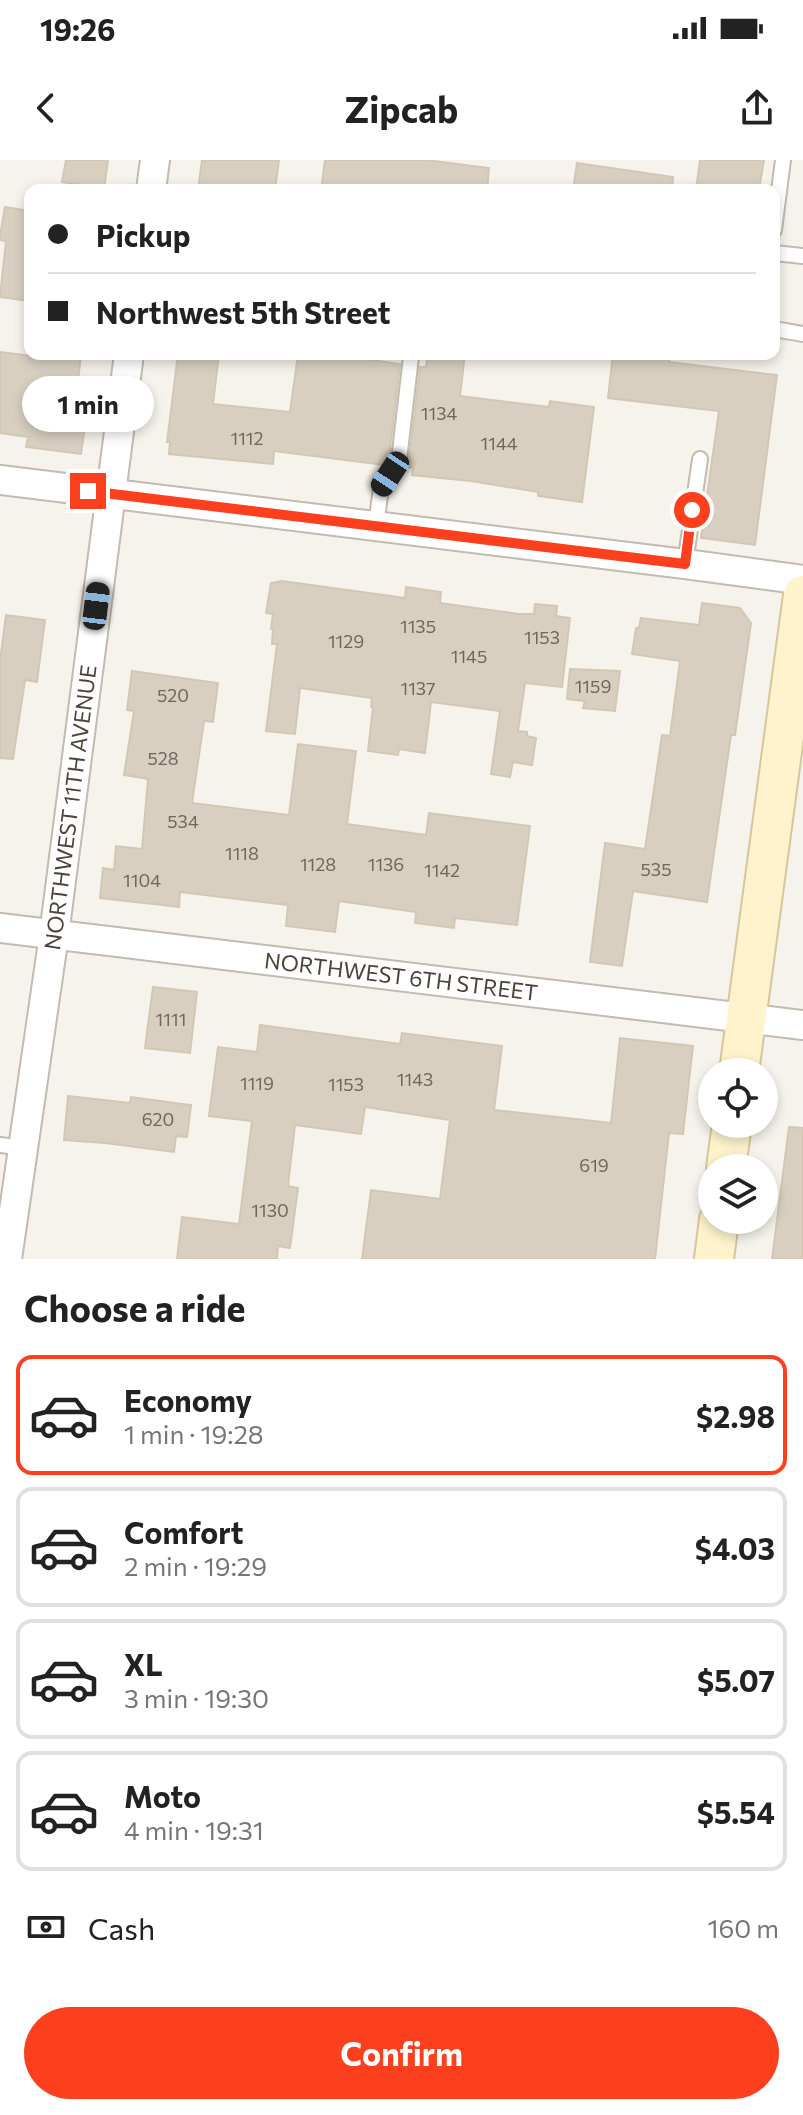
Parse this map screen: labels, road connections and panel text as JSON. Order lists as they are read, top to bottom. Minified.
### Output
{"streets":{"street":["NORTHWEST 11TH AVENUE","NORTHWEST 6TH STREET"]},"crossings":[["NORTHWEST 11TH AVENUE","NORTHWEST 6TH STREET"]],"house_numbers":["1134","1112","1144","1135","1153","1129","1145","1159","1137","520","528","534","1118","1128","1136","535","1142","1104","1111","1143","1119","1153","620","619","1130"],"page":{"status":"19:26","header":"Zipcab","banner":["Pickup","Northwest 5th Street"],"bubble":"1 min","heading":"Choose a ride","list":[{"name":"Economy","note":"1 min · 19:28","value":"$2.98"},{"name":"Comfort","note":"2 min · 19:29","value":"$4.03"},{"name":"XL","note":"3 min · 19:30","value":"$5.07"},{"name":"Moto","note":"4 min · 19:31","value":"$5.54"}],"pay":["Cash","160 m"],"buttons":"Confirm"}}
